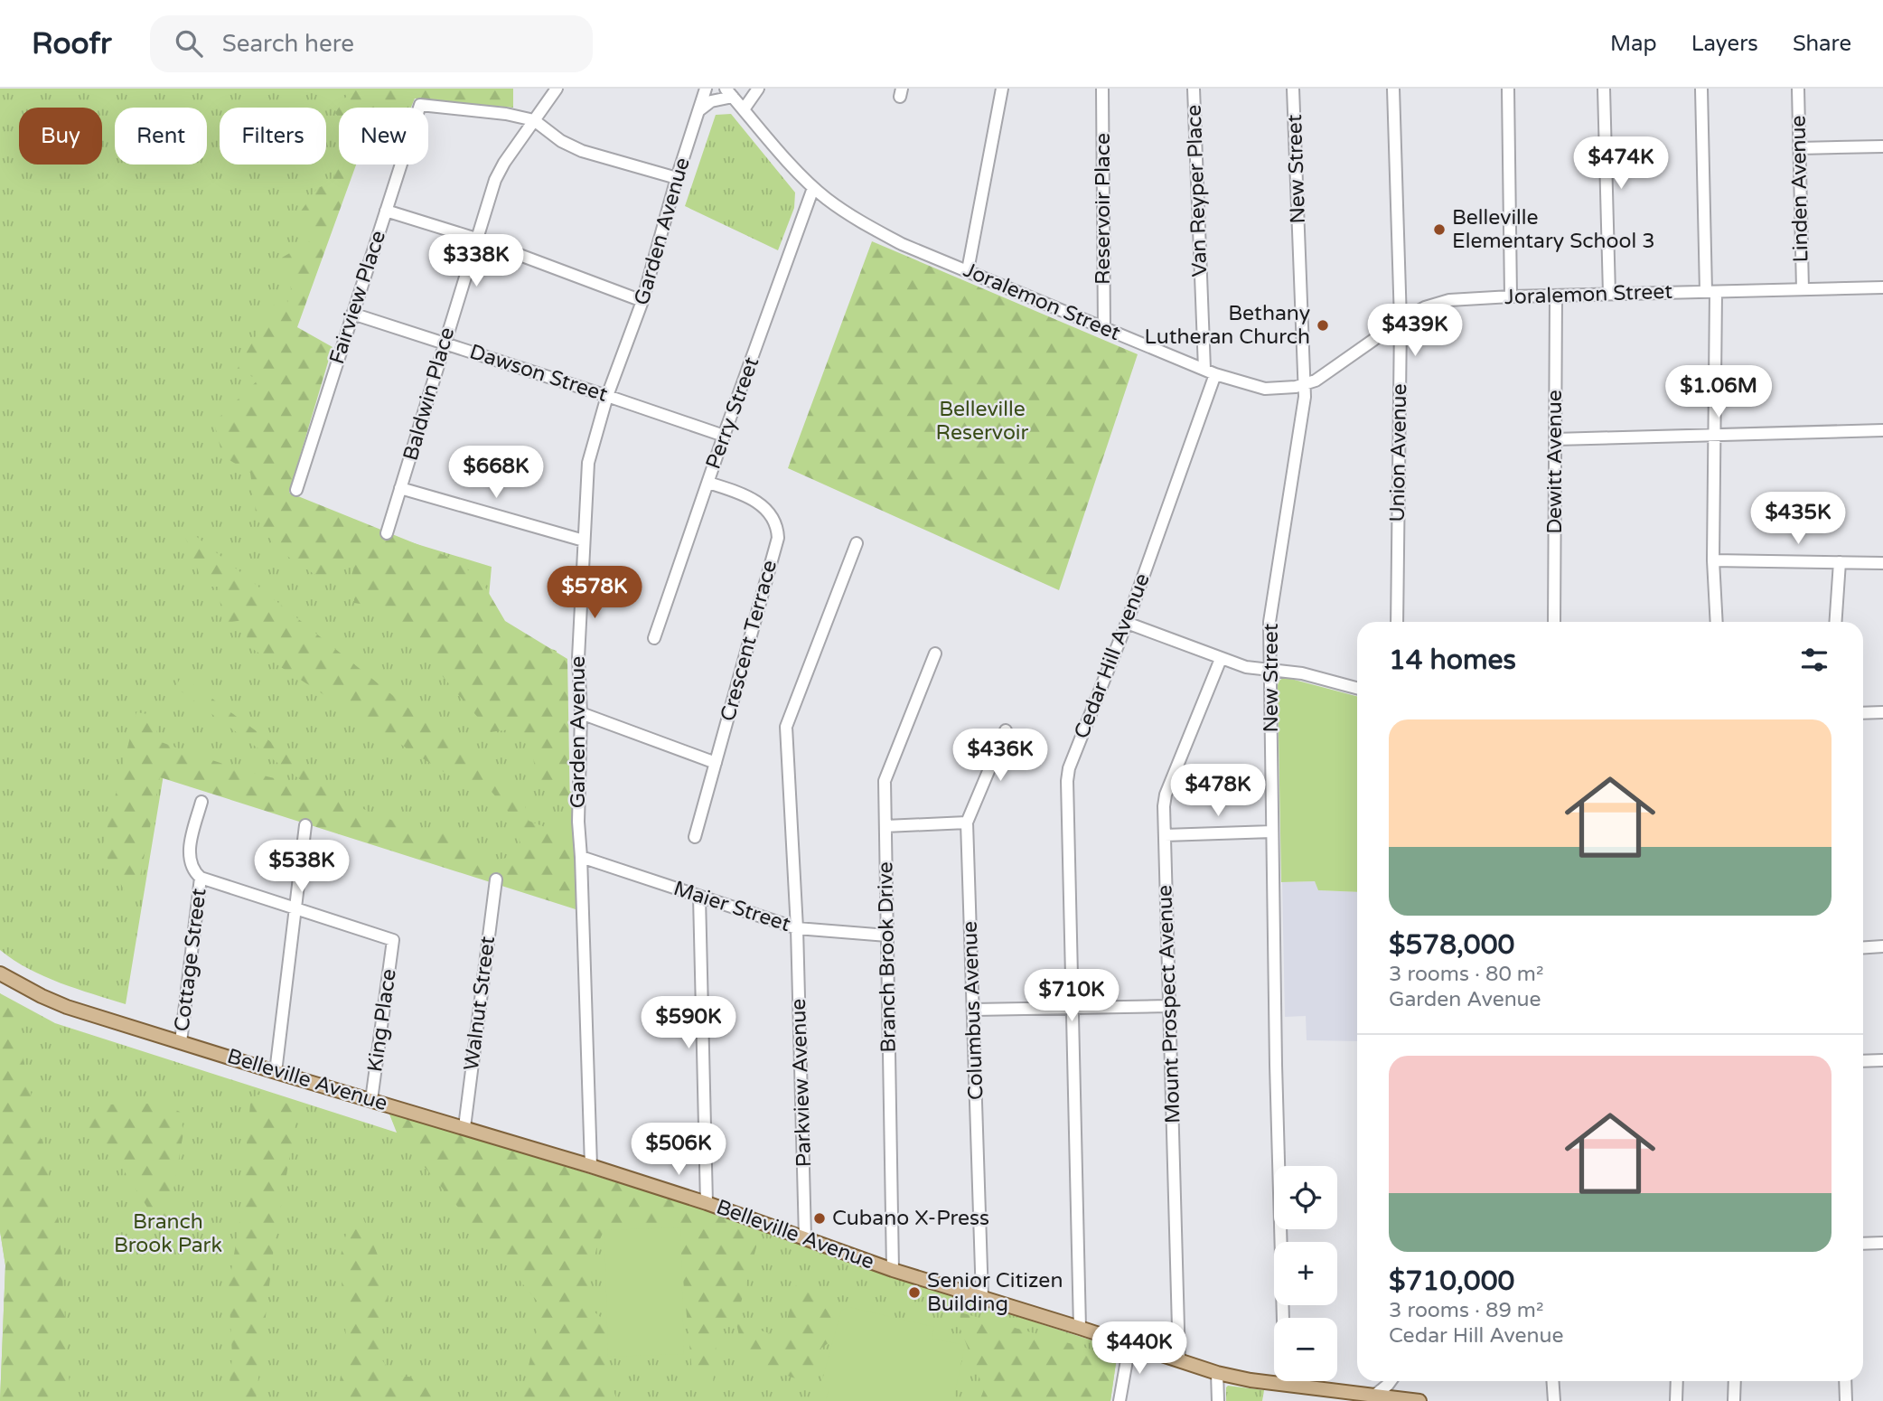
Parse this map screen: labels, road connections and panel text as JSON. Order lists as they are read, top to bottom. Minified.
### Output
{"streets":{"main road":["Belleville Avenue"],"street":["New Street","Linden Avenue","Van Reyper Place","Reservoir Place","Garden Avenue","Joralemon Street","Fairview Place","Dawson Street","Baldwin Place","Perry Street","Union Avenue","Dewitt Avenue","Crescent Terrace","Cedar Hill Avenue","Maier Street","Branch Brook Drive","Cottage Street","Walnut Street","Mount Prospect Avenue","Columbus Avenue","King Place","Parkview Avenue"]},"crossings":[["New Street","Joralemon Street"],["New Street","Belleville Avenue"],["Linden Avenue","Joralemon Street"],["Van Reyper Place","Joralemon Street"],["Van Reyper Place","Cedar Hill Avenue"],["Reservoir Place","Joralemon Street"],["Garden Avenue","Dawson Street"],["Garden Avenue","Maier Street"],["Garden Avenue","Belleville Avenue"],["Joralemon Street","Perry Street"],["Joralemon Street","Union Avenue"],["Joralemon Street","Dewitt Avenue"],["Joralemon Street","Cedar Hill Avenue"],["Fairview Place","Dawson Street"],["Fairview Place","Baldwin Place"],["Dawson Street","Baldwin Place"],["Dawson Street","Perry Street"],["Perry Street","Crescent Terrace"],["Cedar Hill Avenue","Belleville Avenue"],["Maier Street","Branch Brook Drive"],["Maier Street","Parkview Avenue"],["Branch Brook Drive","Belleville Avenue"],["Cottage Street","Belleville Avenue"],["Walnut Street","Belleville Avenue"],["Mount Prospect Avenue","Belleville Avenue"],["Columbus Avenue","Belleville Avenue"],["King Place","Belleville Avenue"],["Belleville Avenue","Parkview Avenue"]],"parks":["Belleville Reservoir","Branch Brook Park"],"places":["Belleville Elementary School 3","Bethany Lutheran Church","Cubano X-Press","Senior Citizen Building"],"page":{"header":"Roofr","search":"Search here","nav":["Map","Layers","Share"],"chip":["Buy","Rent","Filters","New"],"price":["$474K","$338K","$439K","$1.06M","$668K","$435K","$578K","$436K","$478K","$538K","$710K","$590K","$506K","$440K"],"heading":"14 homes","list":[{"name":"$578,000","note":"3 rooms · 80 m² · Garden Avenue"},{"name":"$710,000","note":"3 rooms · 89 m² · Cedar Hill Avenue"}],"map_buttons":["+","−"]}}
